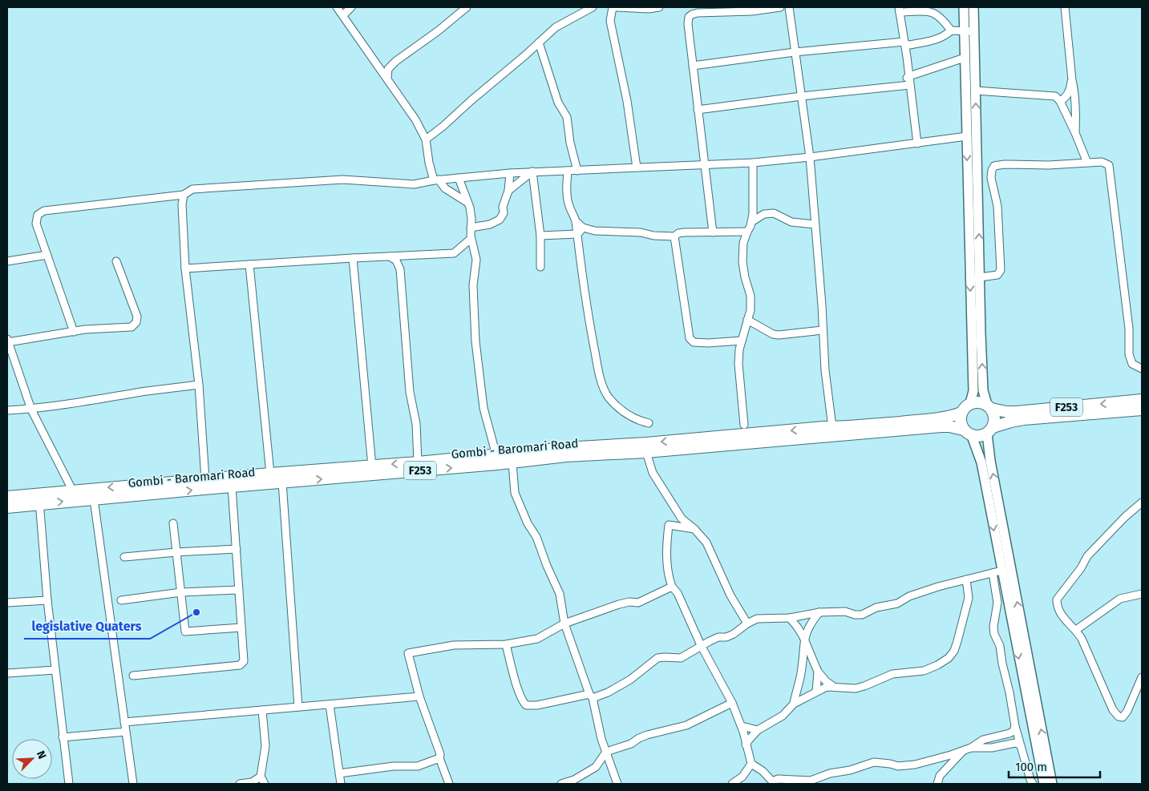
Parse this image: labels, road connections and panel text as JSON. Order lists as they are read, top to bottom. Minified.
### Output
{"streets":{"main road":["F253","Gombi - Baromari Road"]},"crossings":[["F253","Gombi - Baromari Road"]],"places":["legislative Quaters"],"scale_bar":"100 m","north":"top right"}
